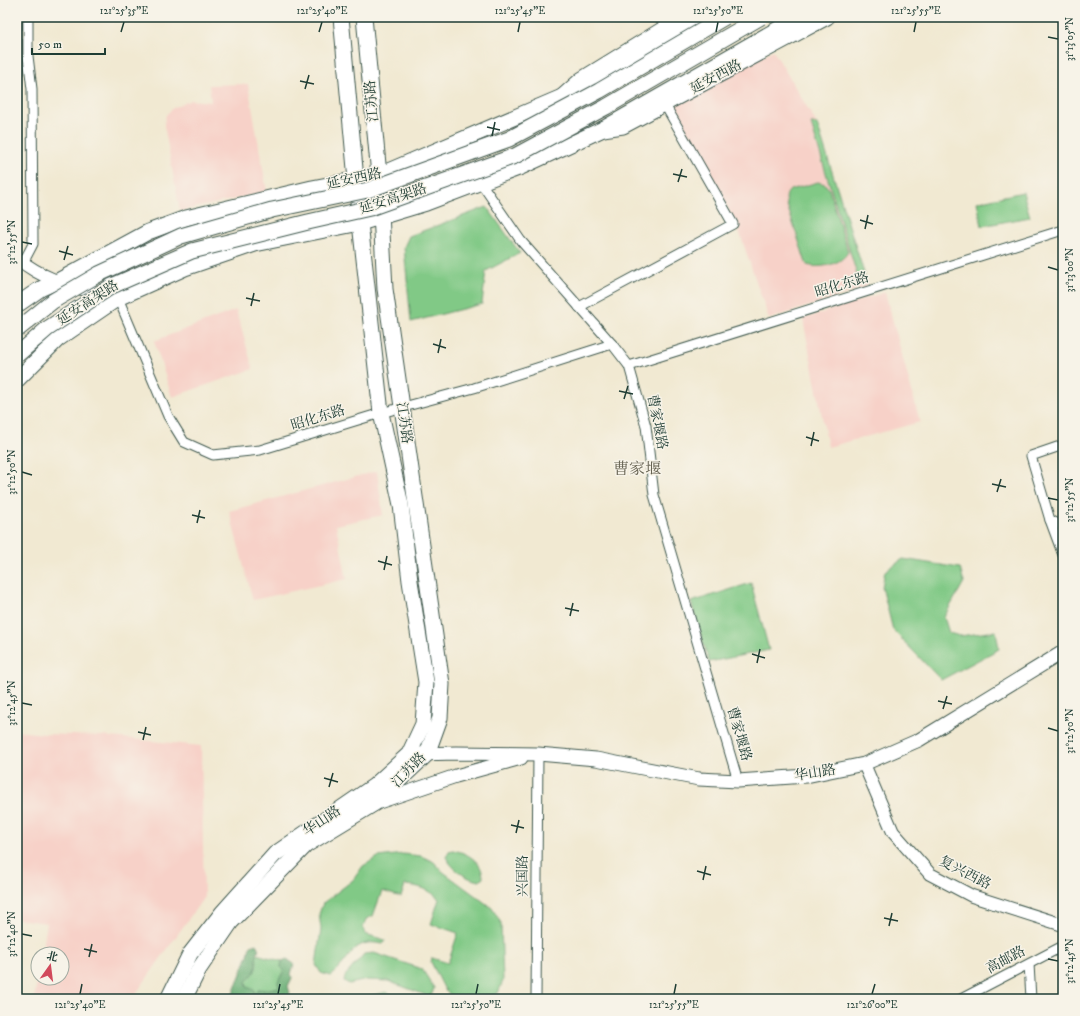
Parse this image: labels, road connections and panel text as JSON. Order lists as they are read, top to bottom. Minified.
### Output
{"streets":{"main road":["延安西路","江苏路","延安高架路","华山路"],"street":["昭化东路","曹家堰路","复兴西路","兴国路","高邮路"]},"crossings":[["延安西路","江苏路"],["延安西路","昭化东路"],["延安西路","曹家堰路"],["江苏路","昭化东路"],["江苏路","华山路"],["昭化东路","曹家堰路"],["曹家堰路","华山路"],["华山路","复兴西路"],["华山路","兴国路"]],"districts":["曹家堰"],"scale_bar":"50 m","north":"top","coordinates":["121°25'35\"E","121°25'40\"E","121°25'45\"E","121°25'50\"E","121°25'55\"E","31°13'05\"N","31°12'55\"N","31°13'00\"N","31°12'50\"N","31°12'45\"N","31°12'40\"N","121°26'00\"E"]}
